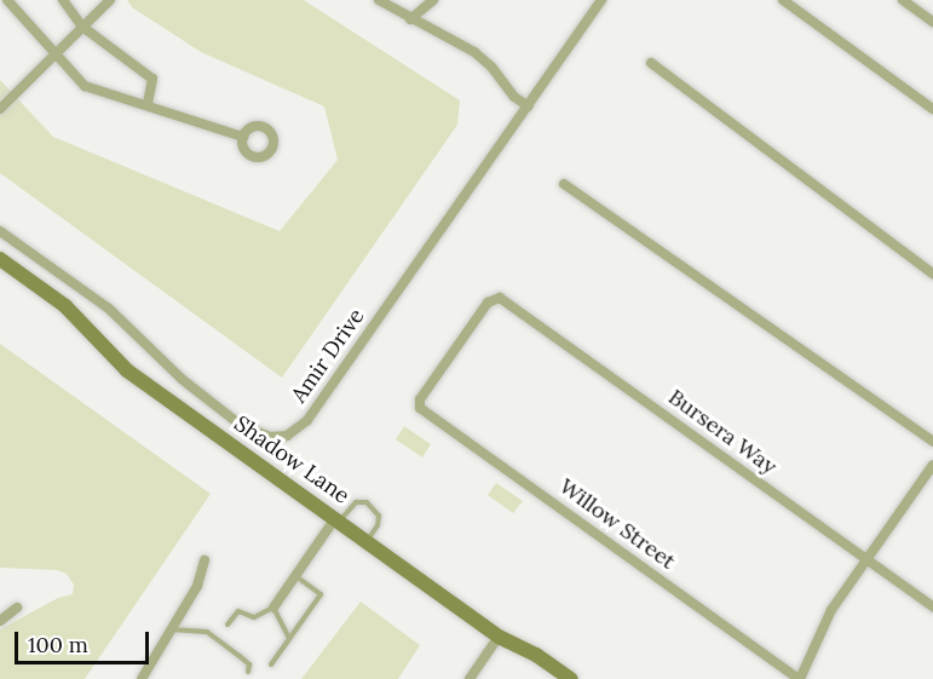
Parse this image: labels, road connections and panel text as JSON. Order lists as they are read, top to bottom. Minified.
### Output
{"streets":{"street":["Amir Drive","Bursera Way","Shadow Lane","Willow Street"]},"crossings":[["Bursera Way","Willow Street"]],"scale_bar":"100 m"}
